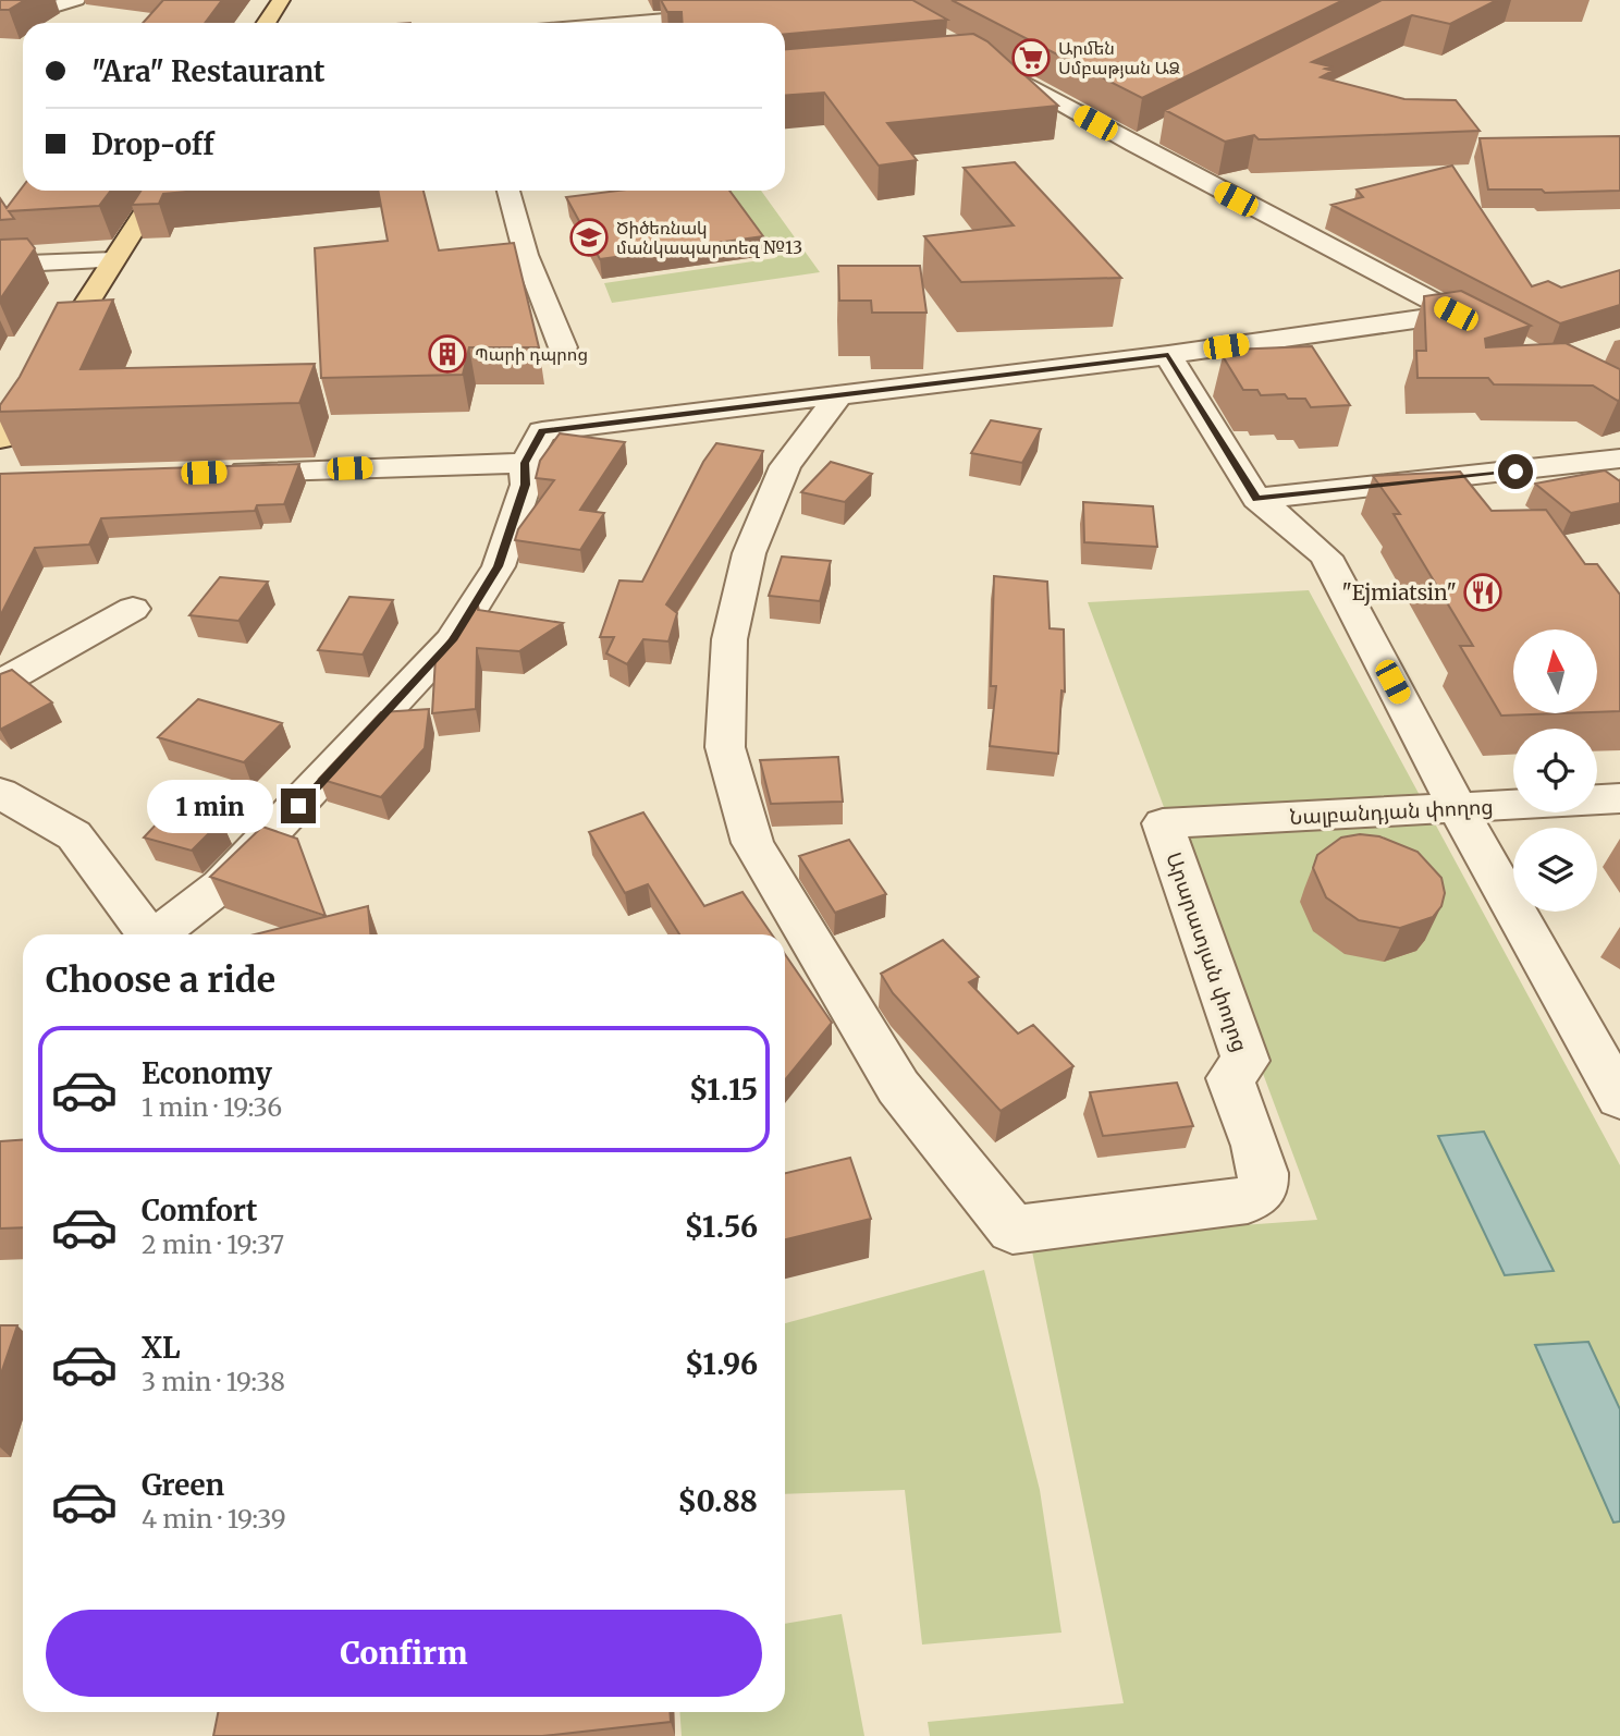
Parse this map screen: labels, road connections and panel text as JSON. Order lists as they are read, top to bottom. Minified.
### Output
{"streets":{"street":["Նալբանդյան փողոց","Արարատյան փողոց"]},"crossings":[["Նալբանդյան փողոց","Արարատյան փողոց"]],"places":{"supermarket":["Արմեն Սմբաթյան ԱՁ"],"school or university":["Ծիծեռնակ մանկապարտեզ №13"],"building":["Պարի դպրոց"],"restaurant":["\"Ejmiatsin\""]},"north":"top","page":{"banner":["\"Ara\" Restaurant","Drop-off"],"bubble":"1 min","heading":"Choose a ride","list":[{"name":"Economy","note":"1 min · 19:36","value":"$1.15"},{"name":"Comfort","note":"2 min · 19:37","value":"$1.56"},{"name":"XL","note":"3 min · 19:38","value":"$1.96"},{"name":"Green","note":"4 min · 19:39","value":"$0.88"}],"buttons":"Confirm"}}
